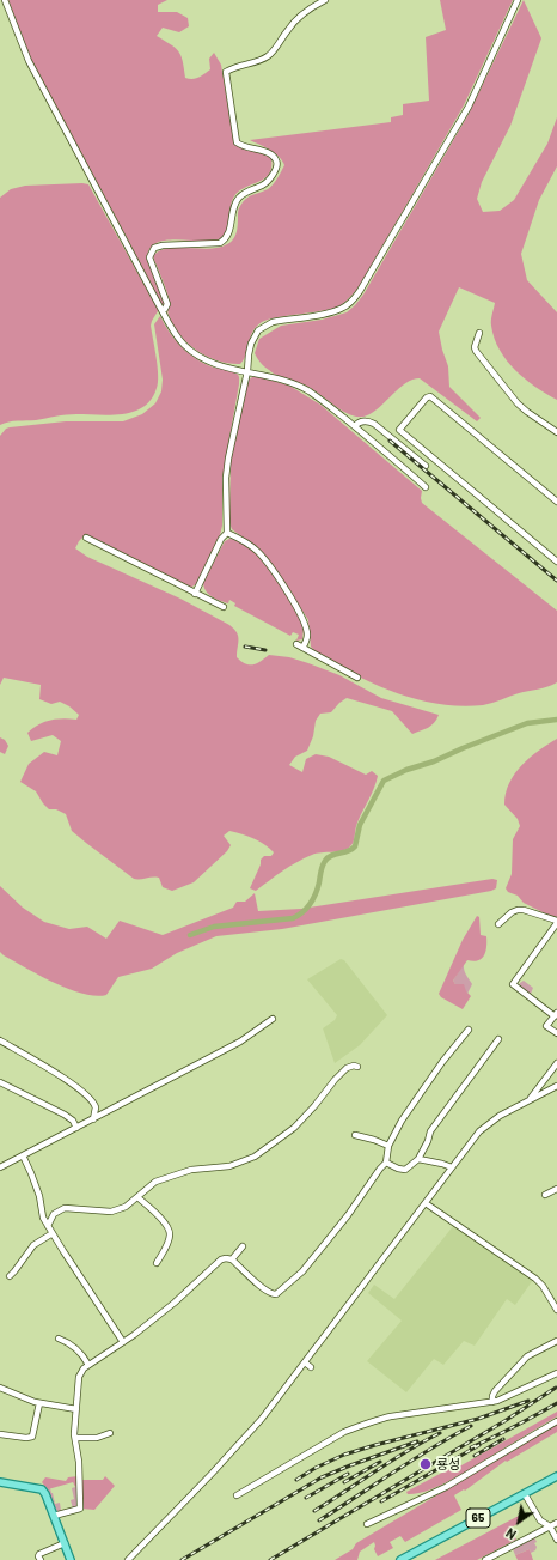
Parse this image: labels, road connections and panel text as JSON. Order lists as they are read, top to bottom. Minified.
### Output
{"streets":{"main road":["65"]},"places":["룡성"],"north":"bottom left"}
